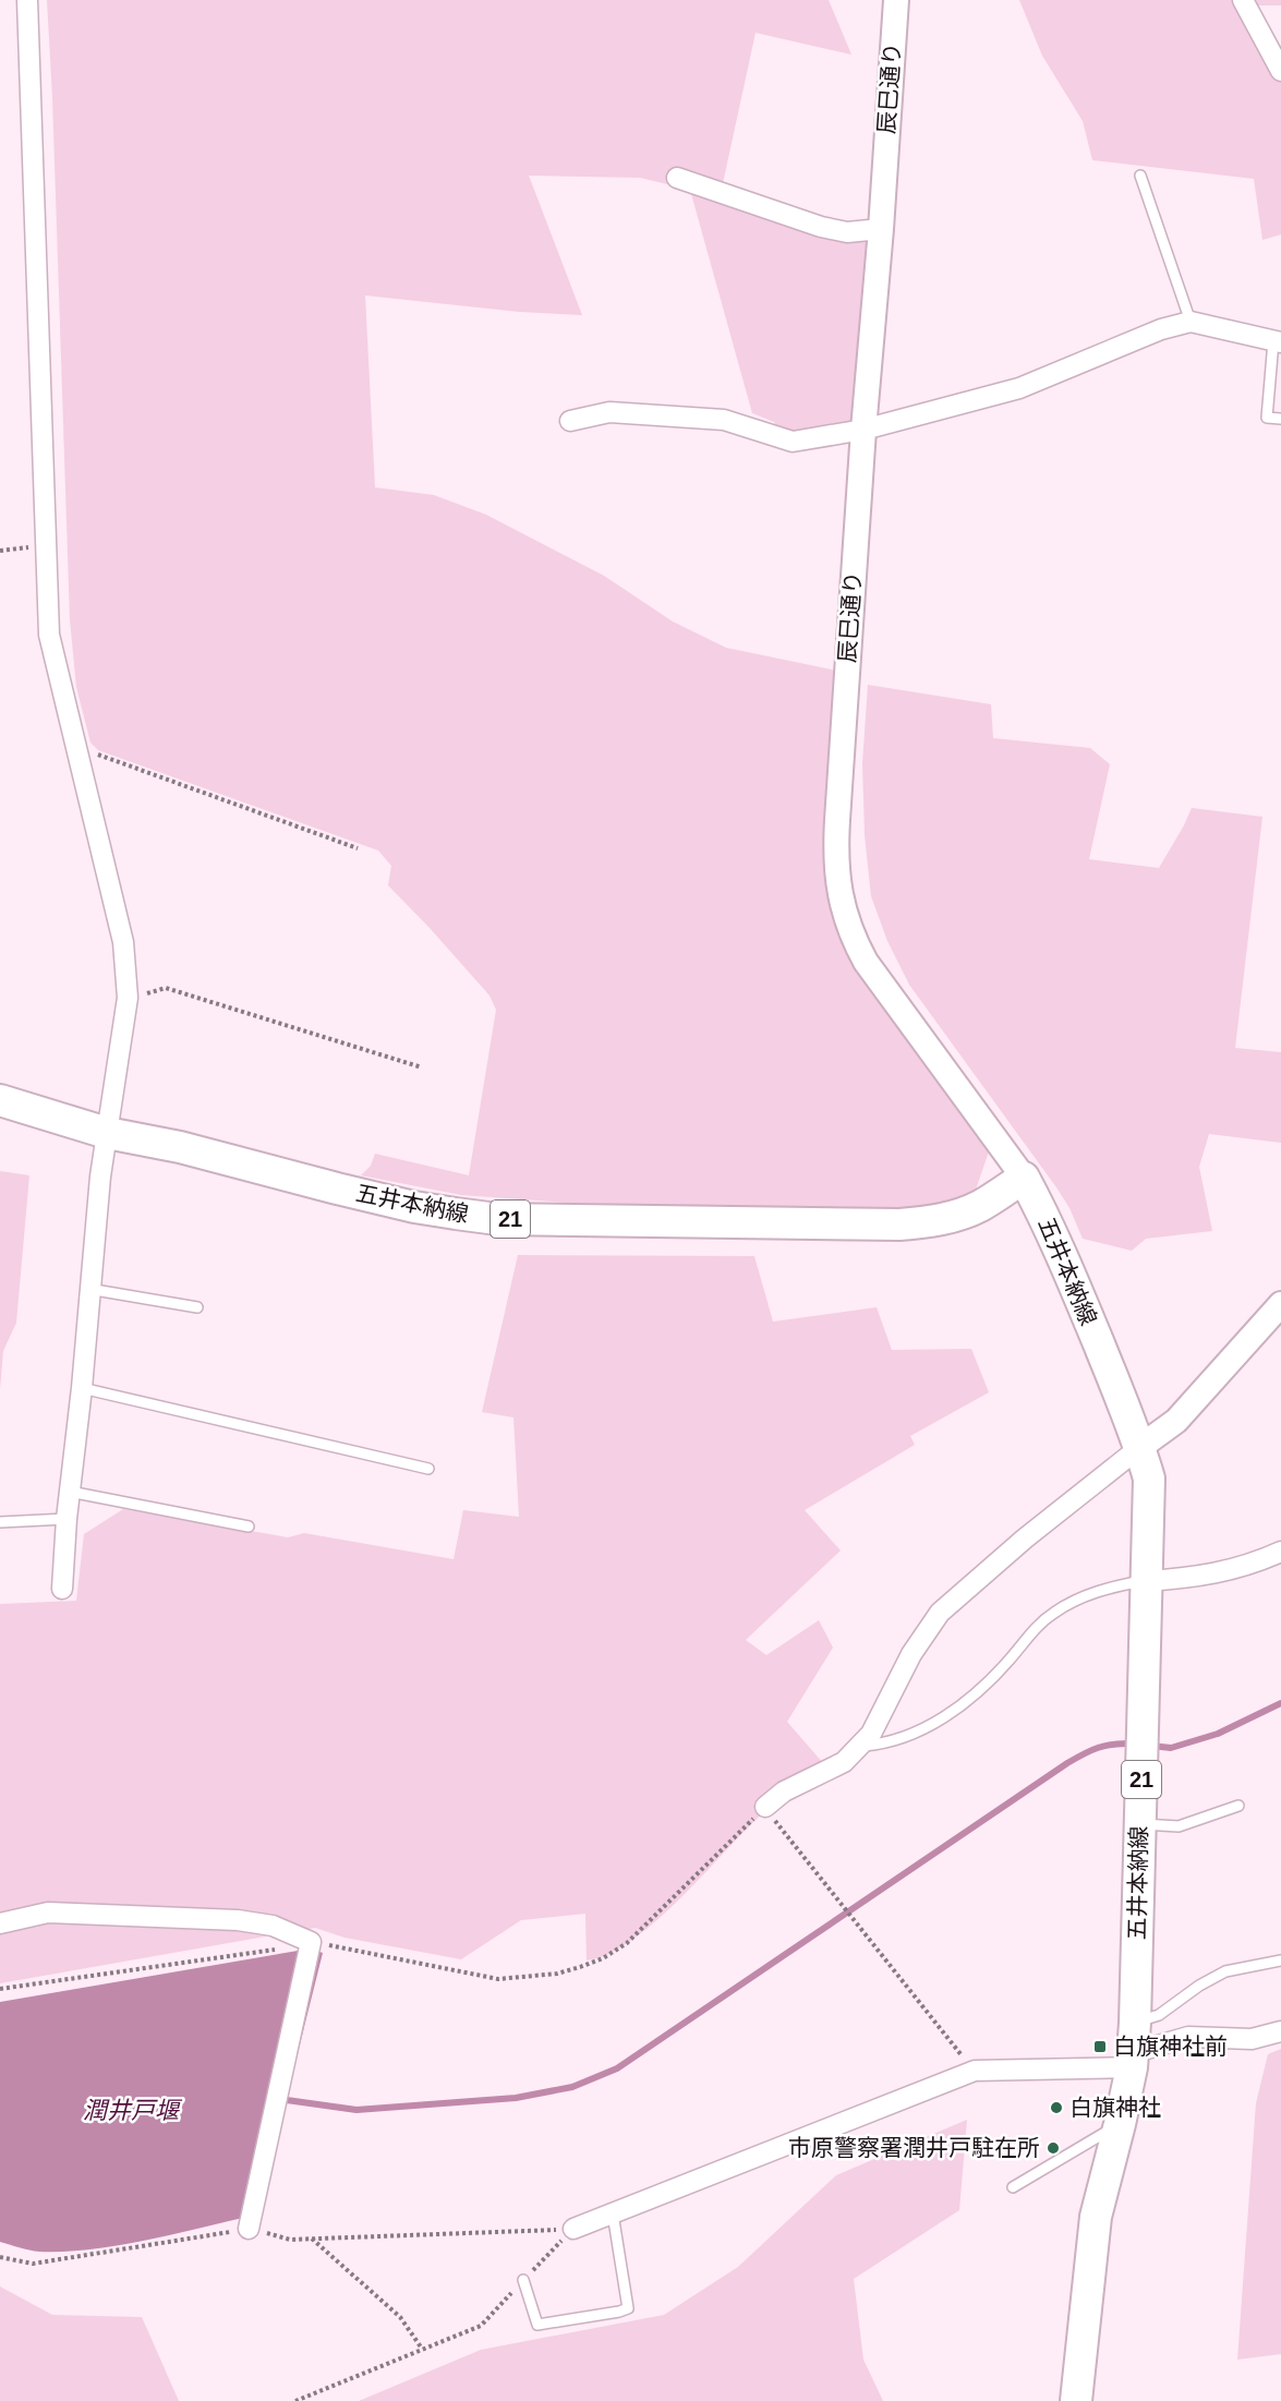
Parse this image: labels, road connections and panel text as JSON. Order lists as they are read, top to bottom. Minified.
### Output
{"streets":{"main road":["五井本納線","21"],"street":["辰巳通り"]},"crossings":[["辰巳通り","五井本納線"]],"water":["潤井戸堰"],"places":{"transit":["白旗神社前"],"other":["白旗神社","市原警察署潤井戸駐在所"]}}
